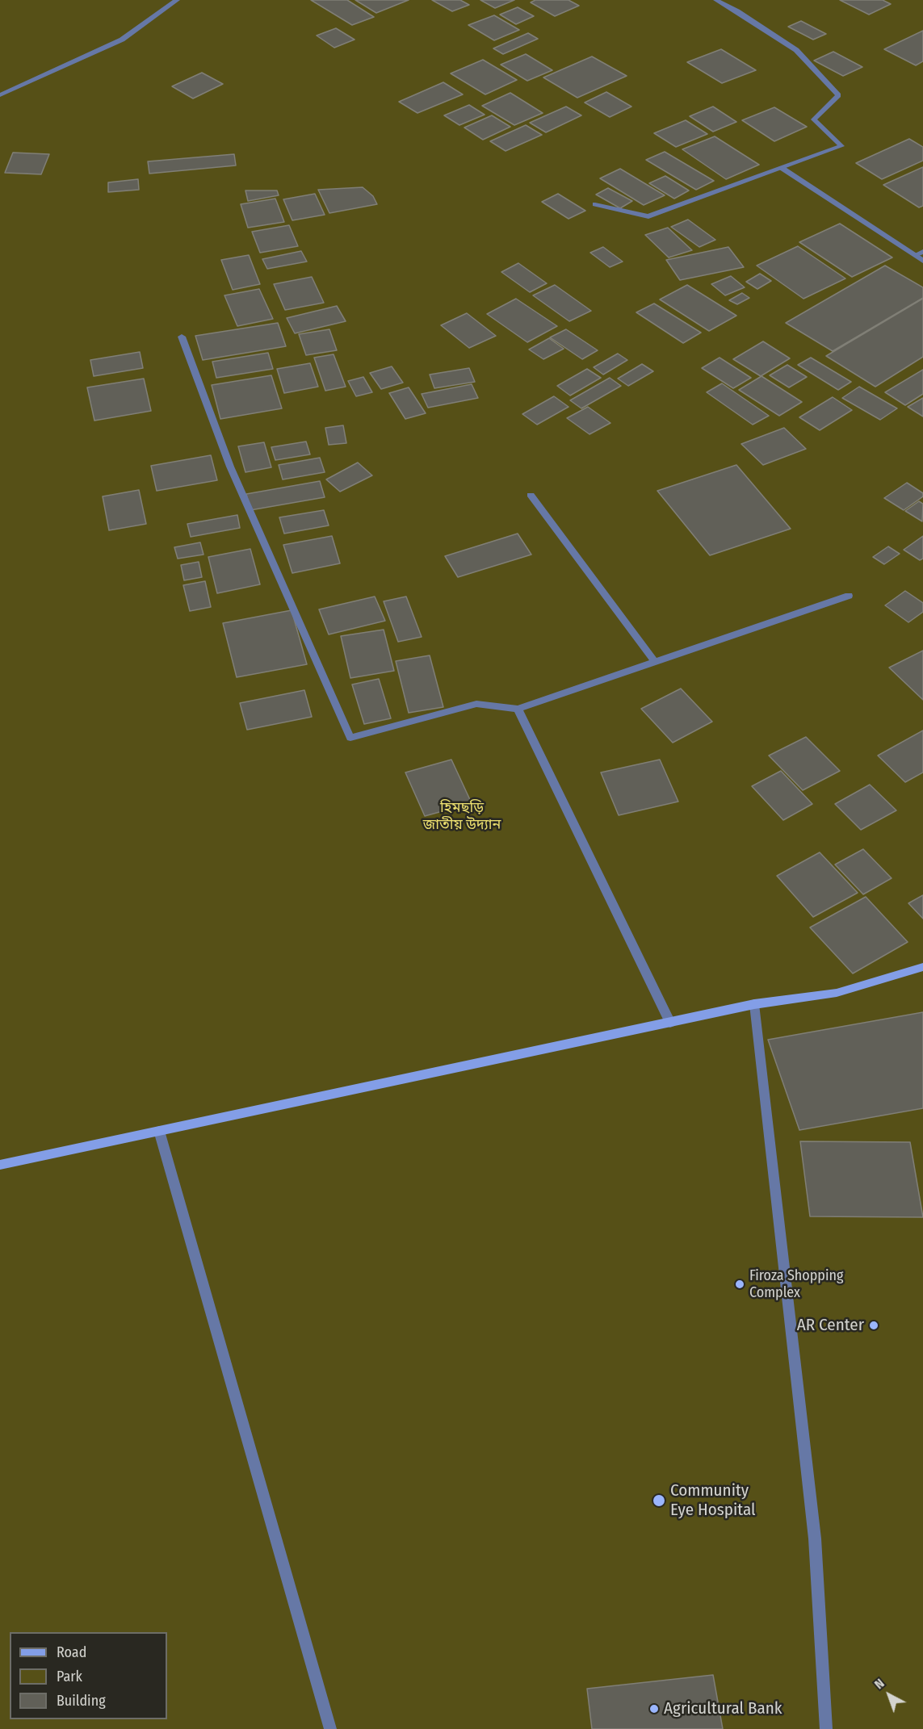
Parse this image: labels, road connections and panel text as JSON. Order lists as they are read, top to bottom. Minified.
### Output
{"parks":["হিমছড়ি জাতীয় উদ্যান"],"places":["Firoza Shopping Complex","AR Center","Community Eye Hospital","Agricultural Bank"],"legend":["Road","Park","Building"],"north":"top left"}
